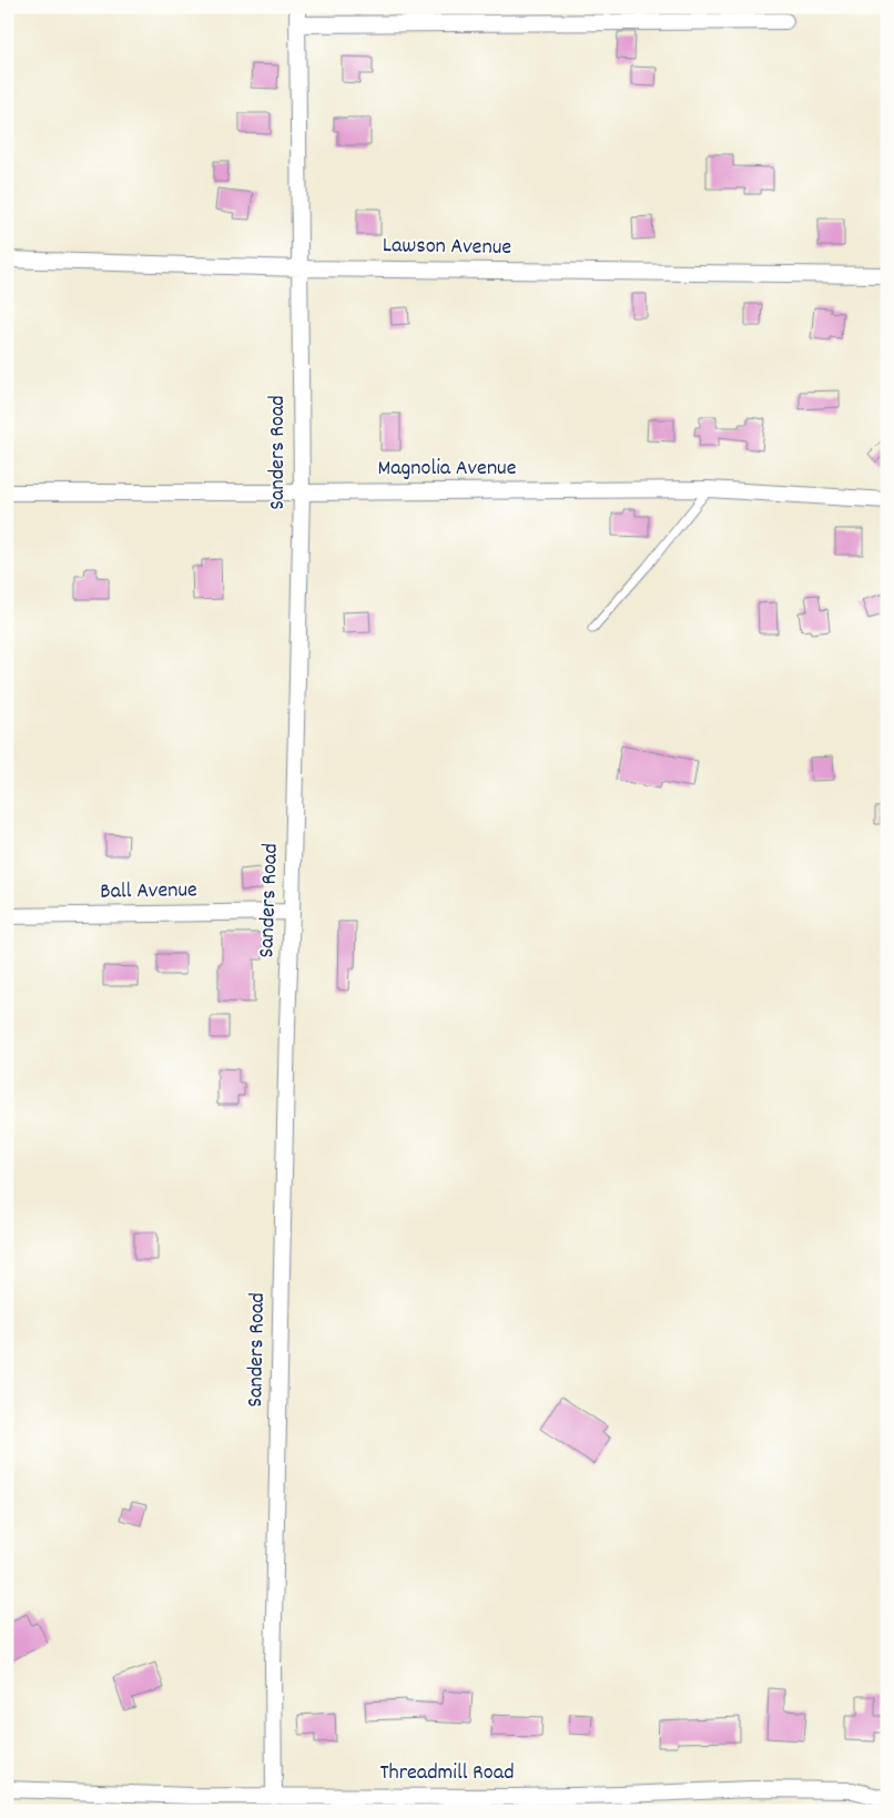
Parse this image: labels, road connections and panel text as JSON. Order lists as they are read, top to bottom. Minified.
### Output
{"streets":{"street":["Lawson Avenue","Sanders Road","Magnolia Avenue","Ball Avenue","Threadmill Road"]},"crossings":[["Lawson Avenue","Sanders Road"],["Sanders Road","Magnolia Avenue"],["Sanders Road","Ball Avenue"],["Sanders Road","Threadmill Road"]]}
